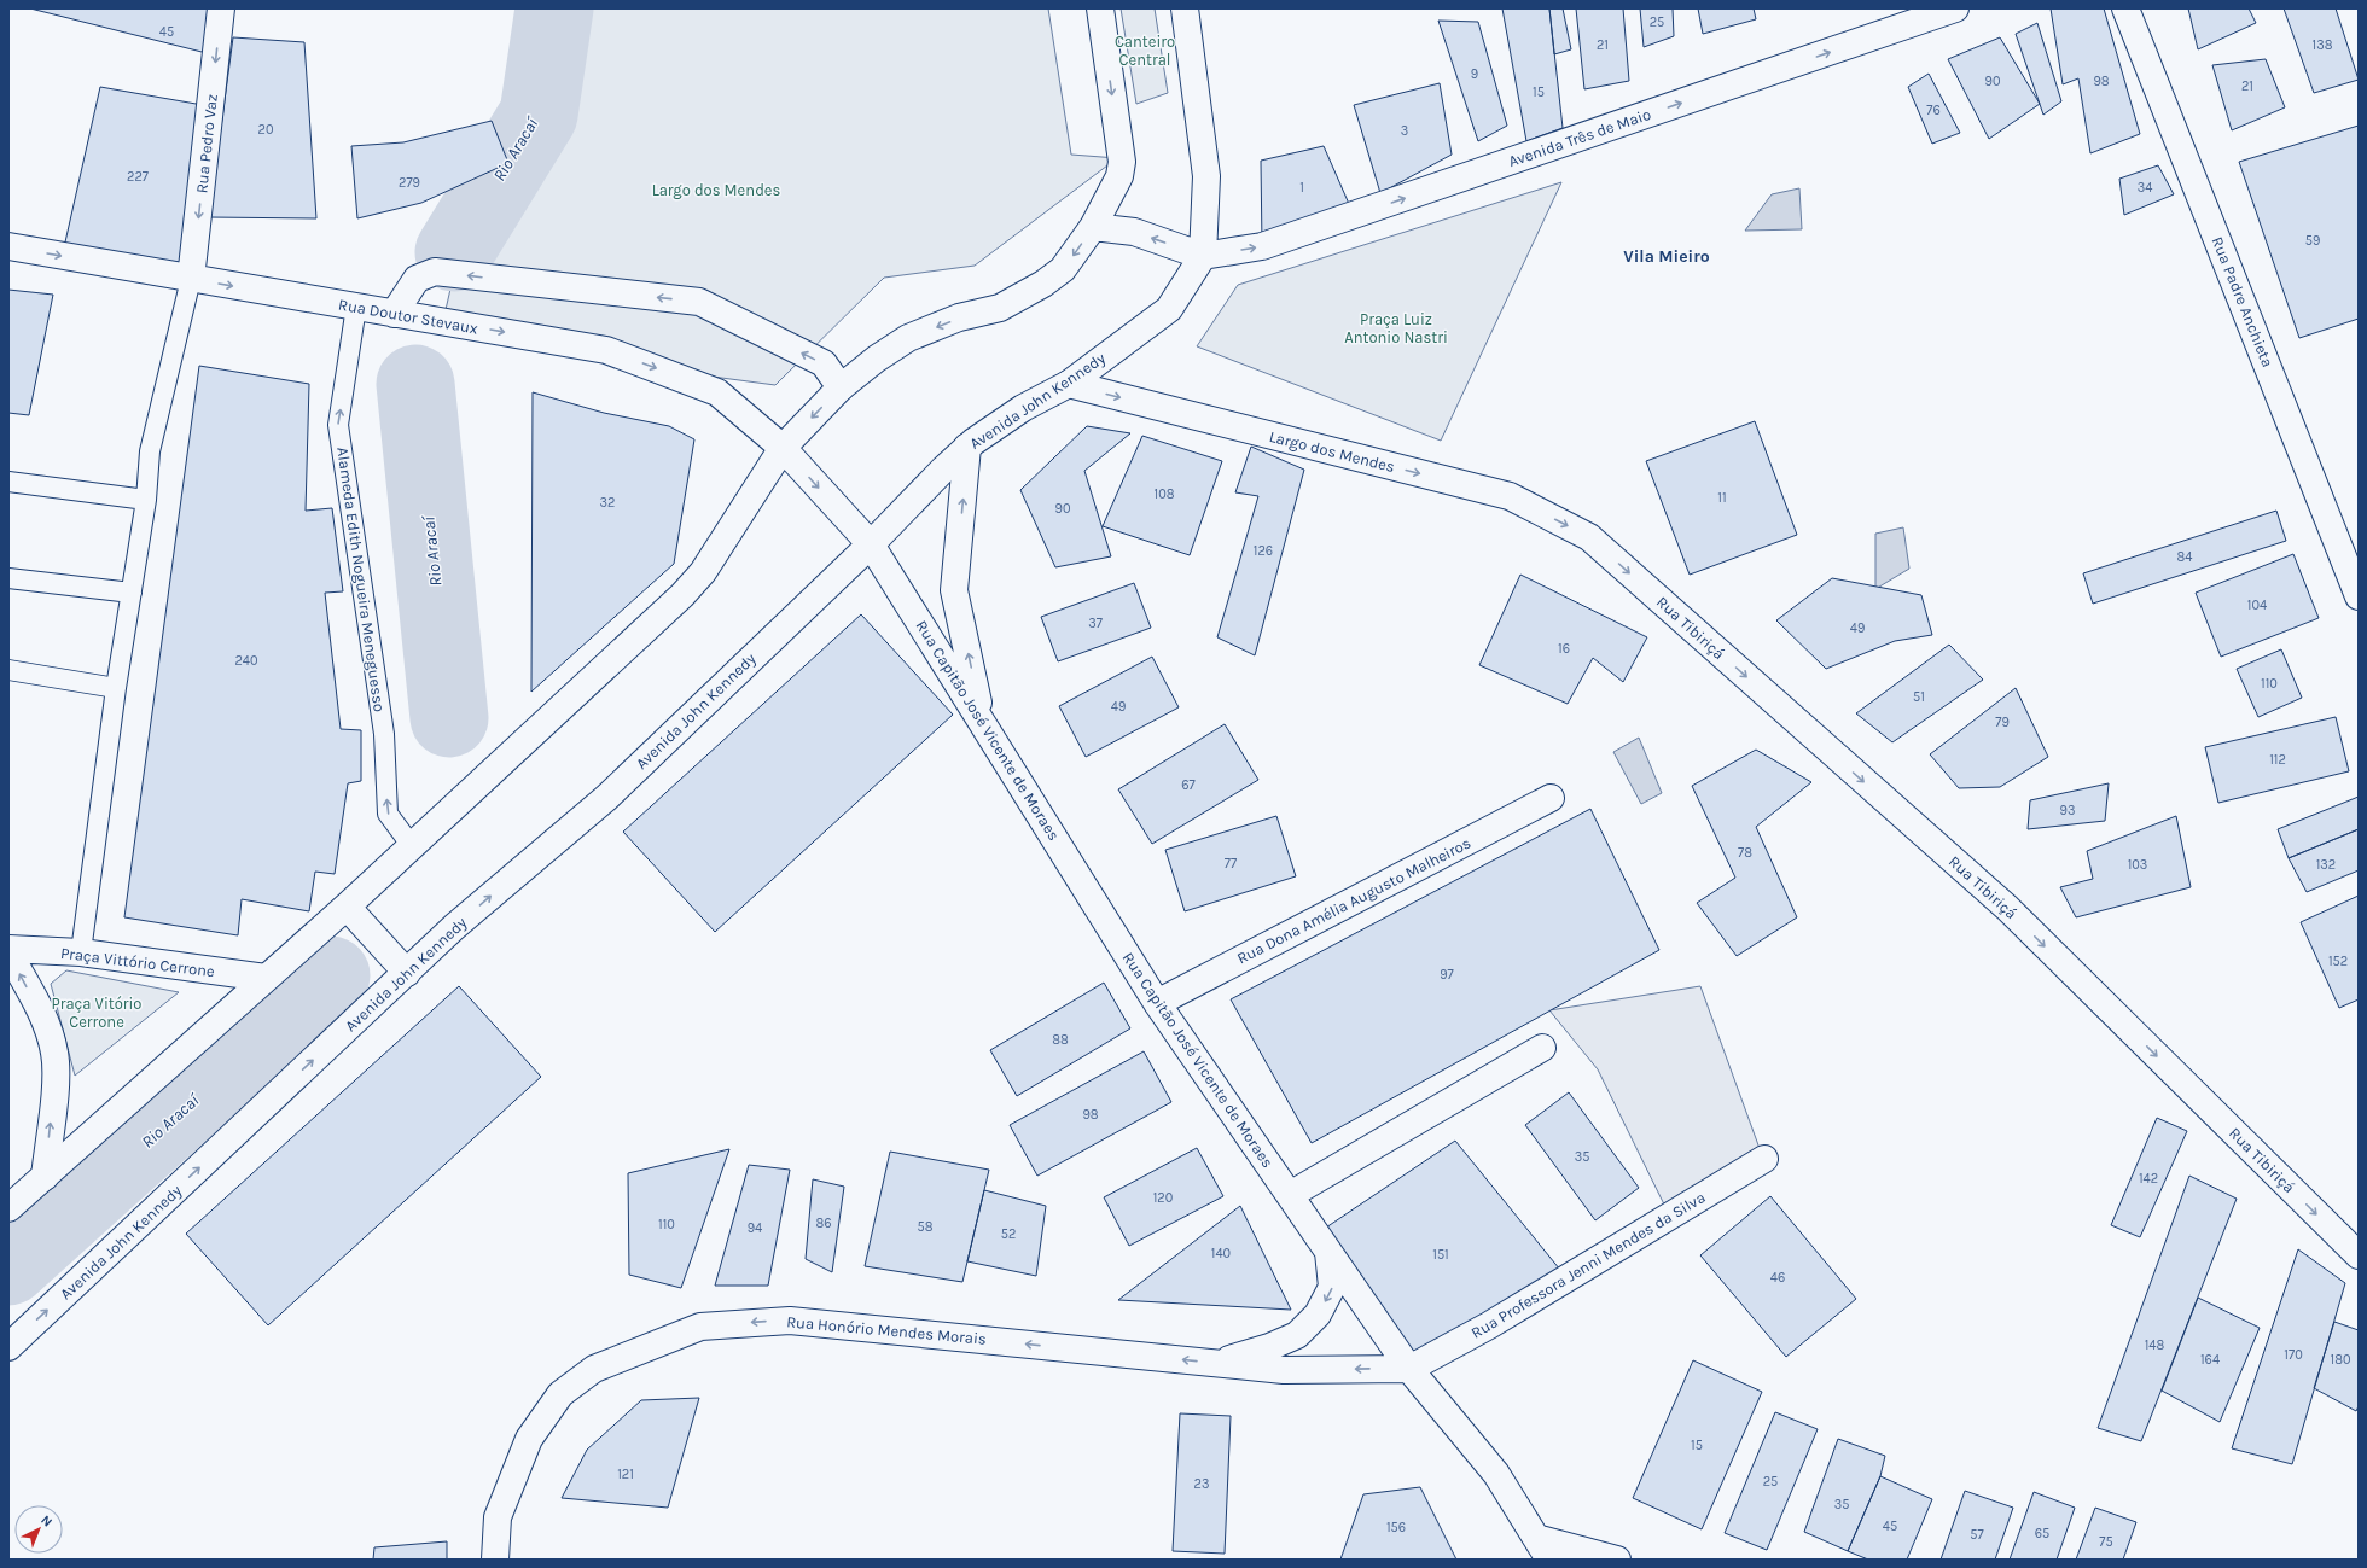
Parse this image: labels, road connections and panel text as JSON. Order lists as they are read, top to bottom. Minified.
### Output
{"streets":{"street":["Avenida Três de Maio","Rua Pedro Vaz","Rua Padre Anchieta","Rua Doutor Stevaux","Avenida John Kennedy","Largo dos Mendes","Rua Tibiriçá","Rua Capitão José Vicente de Moraes","Rua Dona Amélia Augusto Malheiros","Praça Vittório Cerrone","Rua Professora Jenni Mendes da Silva","Rua Honório Mendes Morais"],"lane":["Alameda Edith Nogueira Meneguesso"]},"crossings":[["Avenida Três de Maio","Avenida John Kennedy"],["Rua Pedro Vaz","Rua Doutor Stevaux"],["Rua Doutor Stevaux","Avenida John Kennedy"],["Rua Doutor Stevaux","Alameda Edith Nogueira Meneguesso"],["Rua Doutor Stevaux","Rua Capitão José Vicente de Moraes"],["Avenida John Kennedy","Largo dos Mendes"],["Avenida John Kennedy","Rua Capitão José Vicente de Moraes"],["Largo dos Mendes","Rua Tibiriçá"],["Rua Capitão José Vicente de Moraes","Rua Dona Amélia Augusto Malheiros"],["Rua Capitão José Vicente de Moraes","Rua Professora Jenni Mendes da Silva"],["Rua Capitão José Vicente de Moraes","Rua Honório Mendes Morais"],["Rua Professora Jenni Mendes da Silva","Rua Honório Mendes Morais"]],"one_way":["Avenida Três de Maio","Rua Pedro Vaz","Rua Doutor Stevaux","Largo dos Mendes","Alameda Edith Nogueira Meneguesso","Rua Tibiriçá","Rua Honório Mendes Morais"],"districts":["Vila Mieiro"],"water":["Rio Aracaí"],"parks":["Canteiro Central","Largo dos Mendes","Praça Luiz Antonio Nastri","Praça Vitório Cerrone"],"house_numbers":["25","45","21","138","9","90","98","21","15","76","20","3","227","279","1","34","59","108","11","32","90","126","84","104","37","49","16","240","110","51","49","79","112","67","93","78","77","103","132","152","97","88","98","35","142","120","86","110","58","94","52","140","151","46","148","170","164","180","15","121","25","23","35","45","156","65","57","75"],"north":"top right"}
